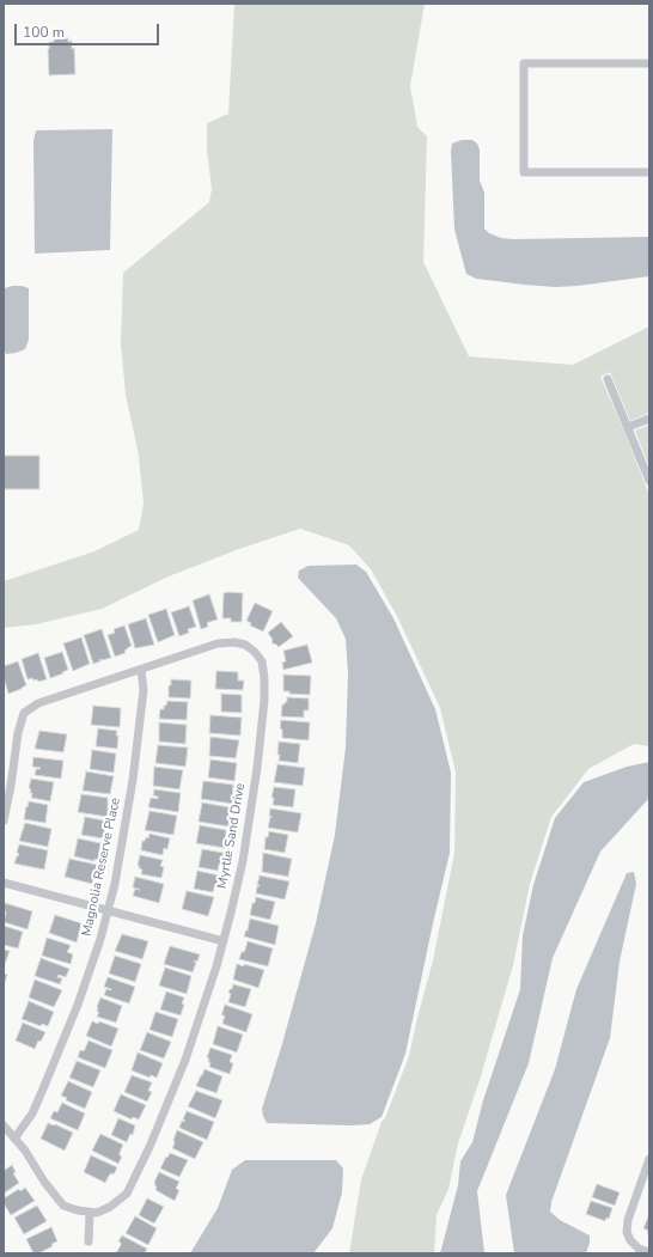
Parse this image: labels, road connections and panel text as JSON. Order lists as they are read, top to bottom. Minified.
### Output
{"streets":{"street":["Myrtle Sand Drive","Magnolia Reserve Place"]},"crossings":[["Myrtle Sand Drive","Magnolia Reserve Place"]],"scale_bar":"100 m"}
